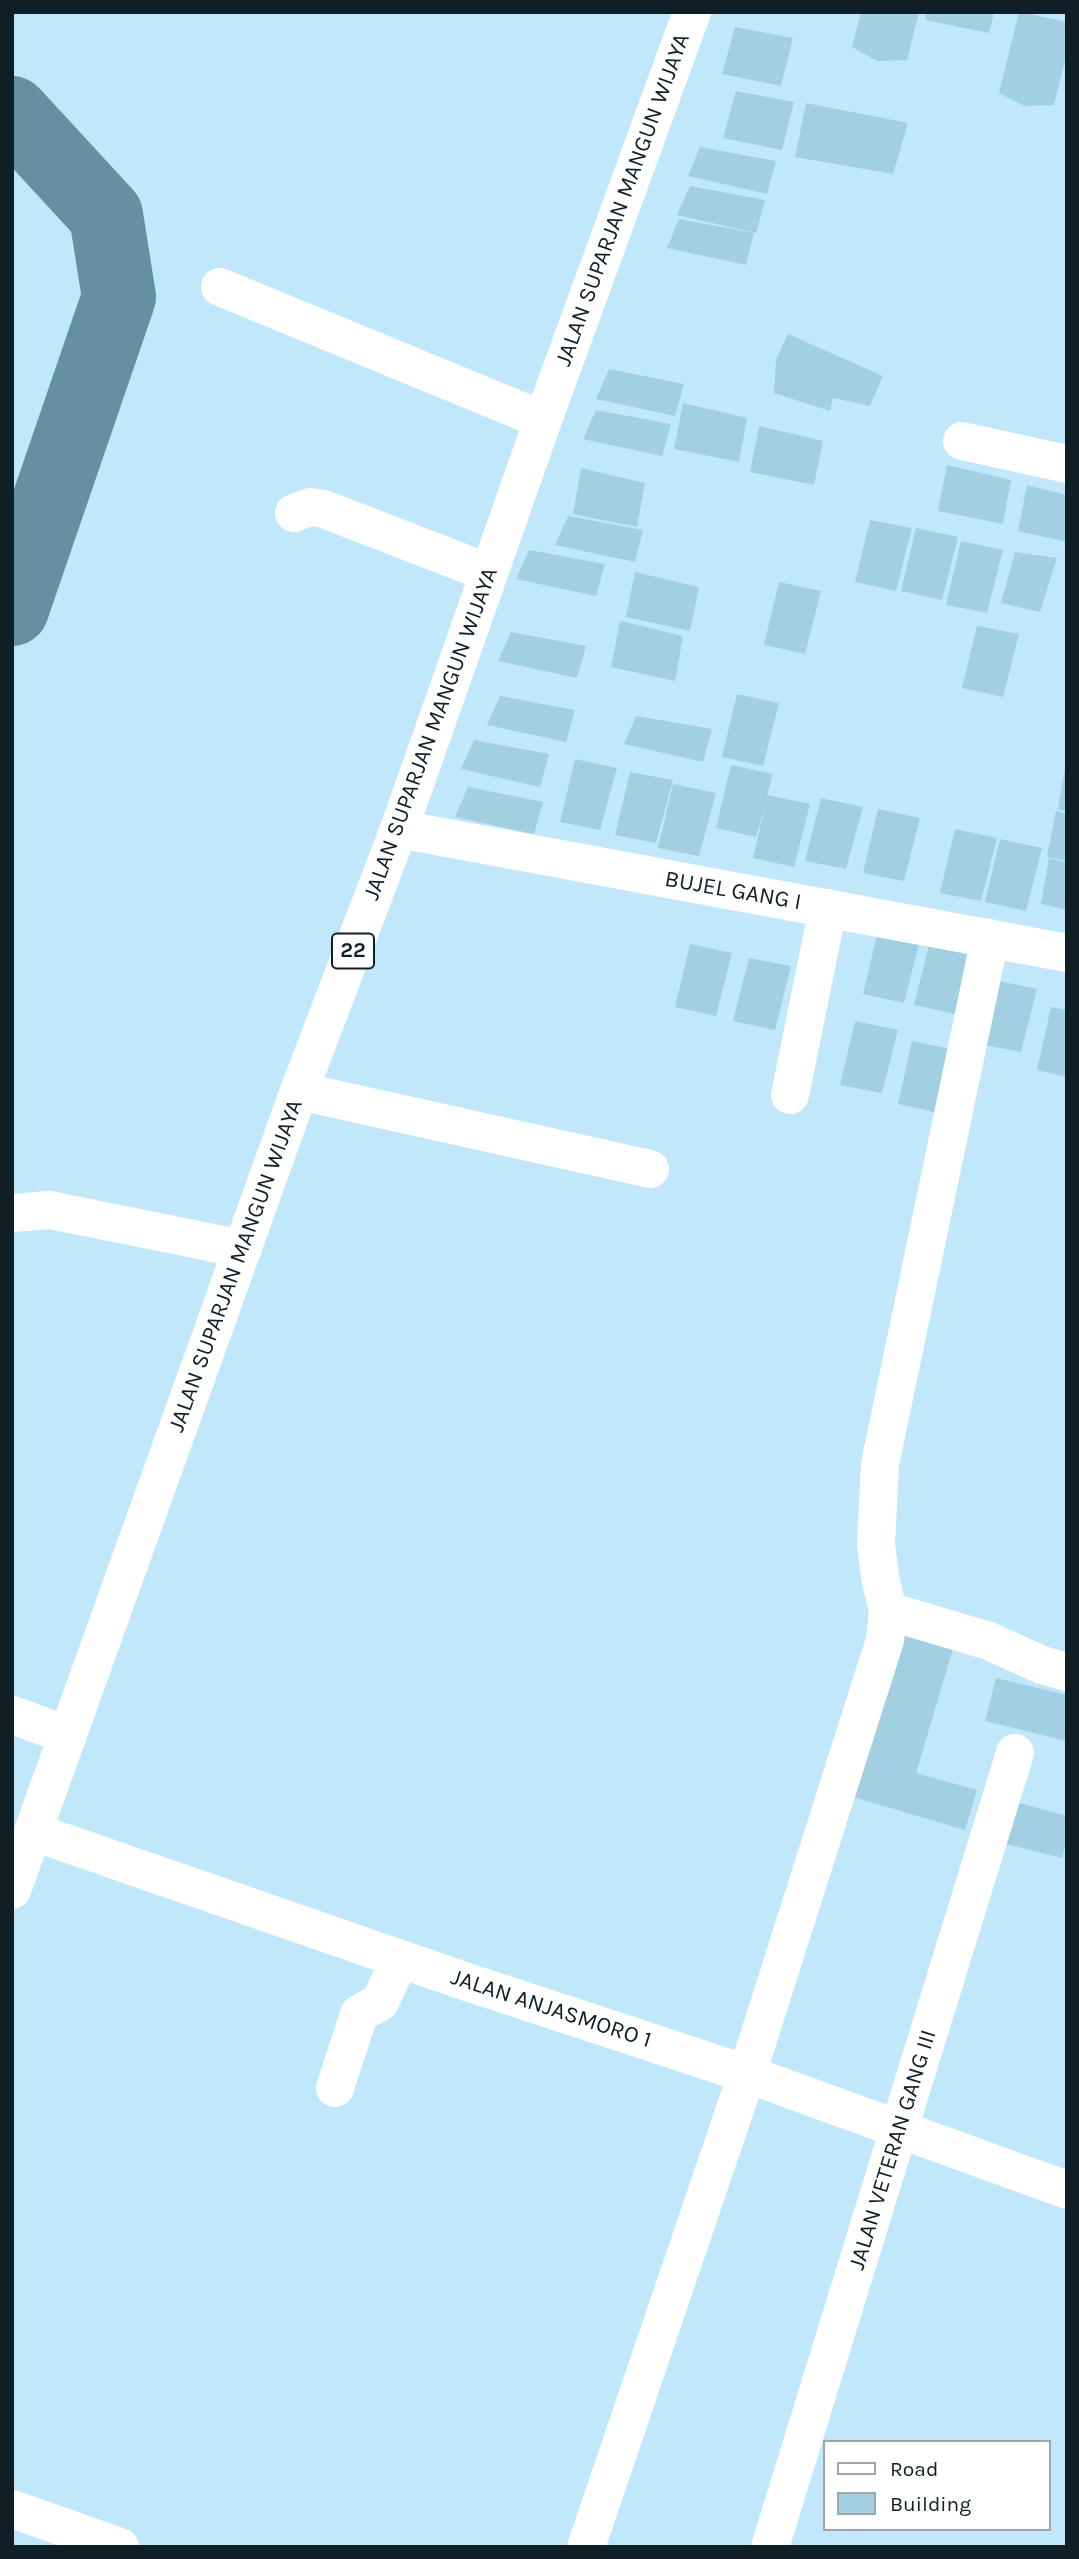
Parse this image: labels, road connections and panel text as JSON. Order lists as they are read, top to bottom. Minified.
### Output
{"streets":{"main road":["JALAN SUPARJAN MANGUN WIJAYA","BUJEL GANG I","22","JALAN ANJASMORO 1","JALAN VETERAN GANG III"]},"crossings":[["JALAN SUPARJAN MANGUN WIJAYA","BUJEL GANG I"],["JALAN SUPARJAN MANGUN WIJAYA","JALAN ANJASMORO 1"],["JALAN ANJASMORO 1","JALAN VETERAN GANG III"]],"legend":["Road","Building"]}
